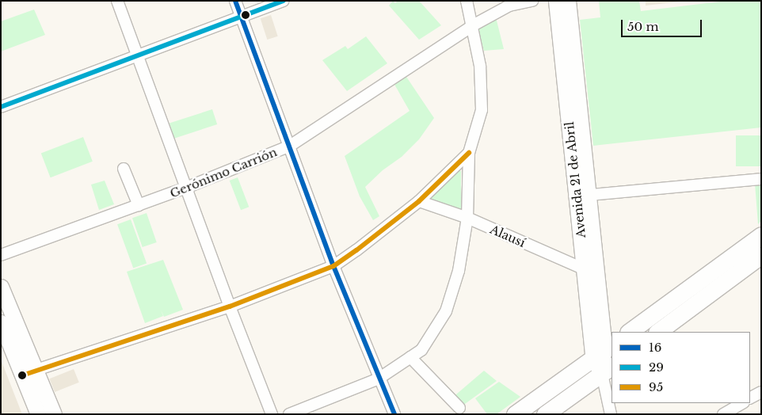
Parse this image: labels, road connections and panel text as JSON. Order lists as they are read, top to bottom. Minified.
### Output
{"streets":{"main road":["Avenida 21 de Abril"],"street":["Gerónimo Carrión","Alausí"]},"crossings":[["Avenida 21 de Abril","Alausí"]],"lines":["transit line 16","transit line 29","transit line 95"],"legend":["16","29","95"],"scale_bar":"50 m"}
